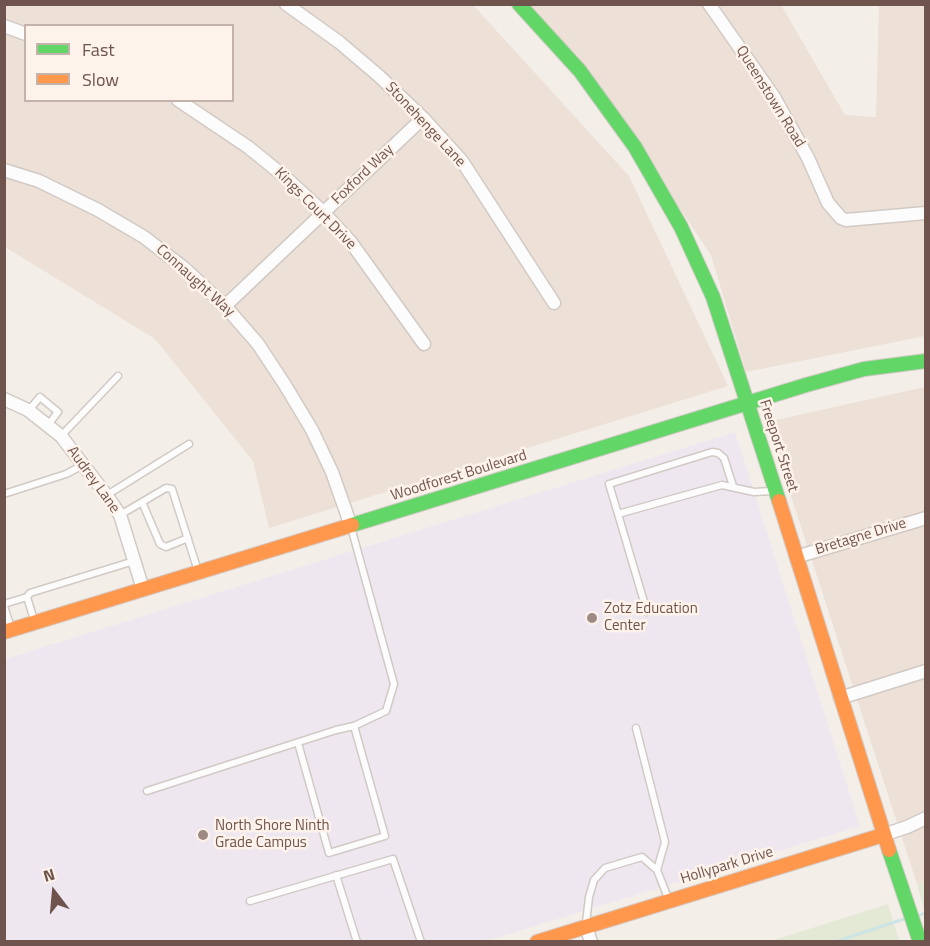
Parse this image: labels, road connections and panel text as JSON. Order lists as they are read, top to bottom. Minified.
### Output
{"streets":{"main road":["Freeport Street","Woodforest Boulevard","Hollypark Drive"],"street":["Queenstown Road","Stonehenge Lane","Foxford Way","Kings Court Drive","Connaught Way","Audrey Lane","Bretagne Drive"]},"crossings":[["Stonehenge Lane","Foxford Way"],["Foxford Way","Kings Court Drive"],["Foxford Way","Connaught Way"],["Connaught Way","Woodforest Boulevard"],["Freeport Street","Woodforest Boulevard"],["Freeport Street","Bretagne Drive"],["Freeport Street","Hollypark Drive"],["Woodforest Boulevard","Audrey Lane"]],"places":["Zotz Education Center","North Shore Ninth Grade Campus"],"legend":["Fast","Slow"],"north":"top"}
